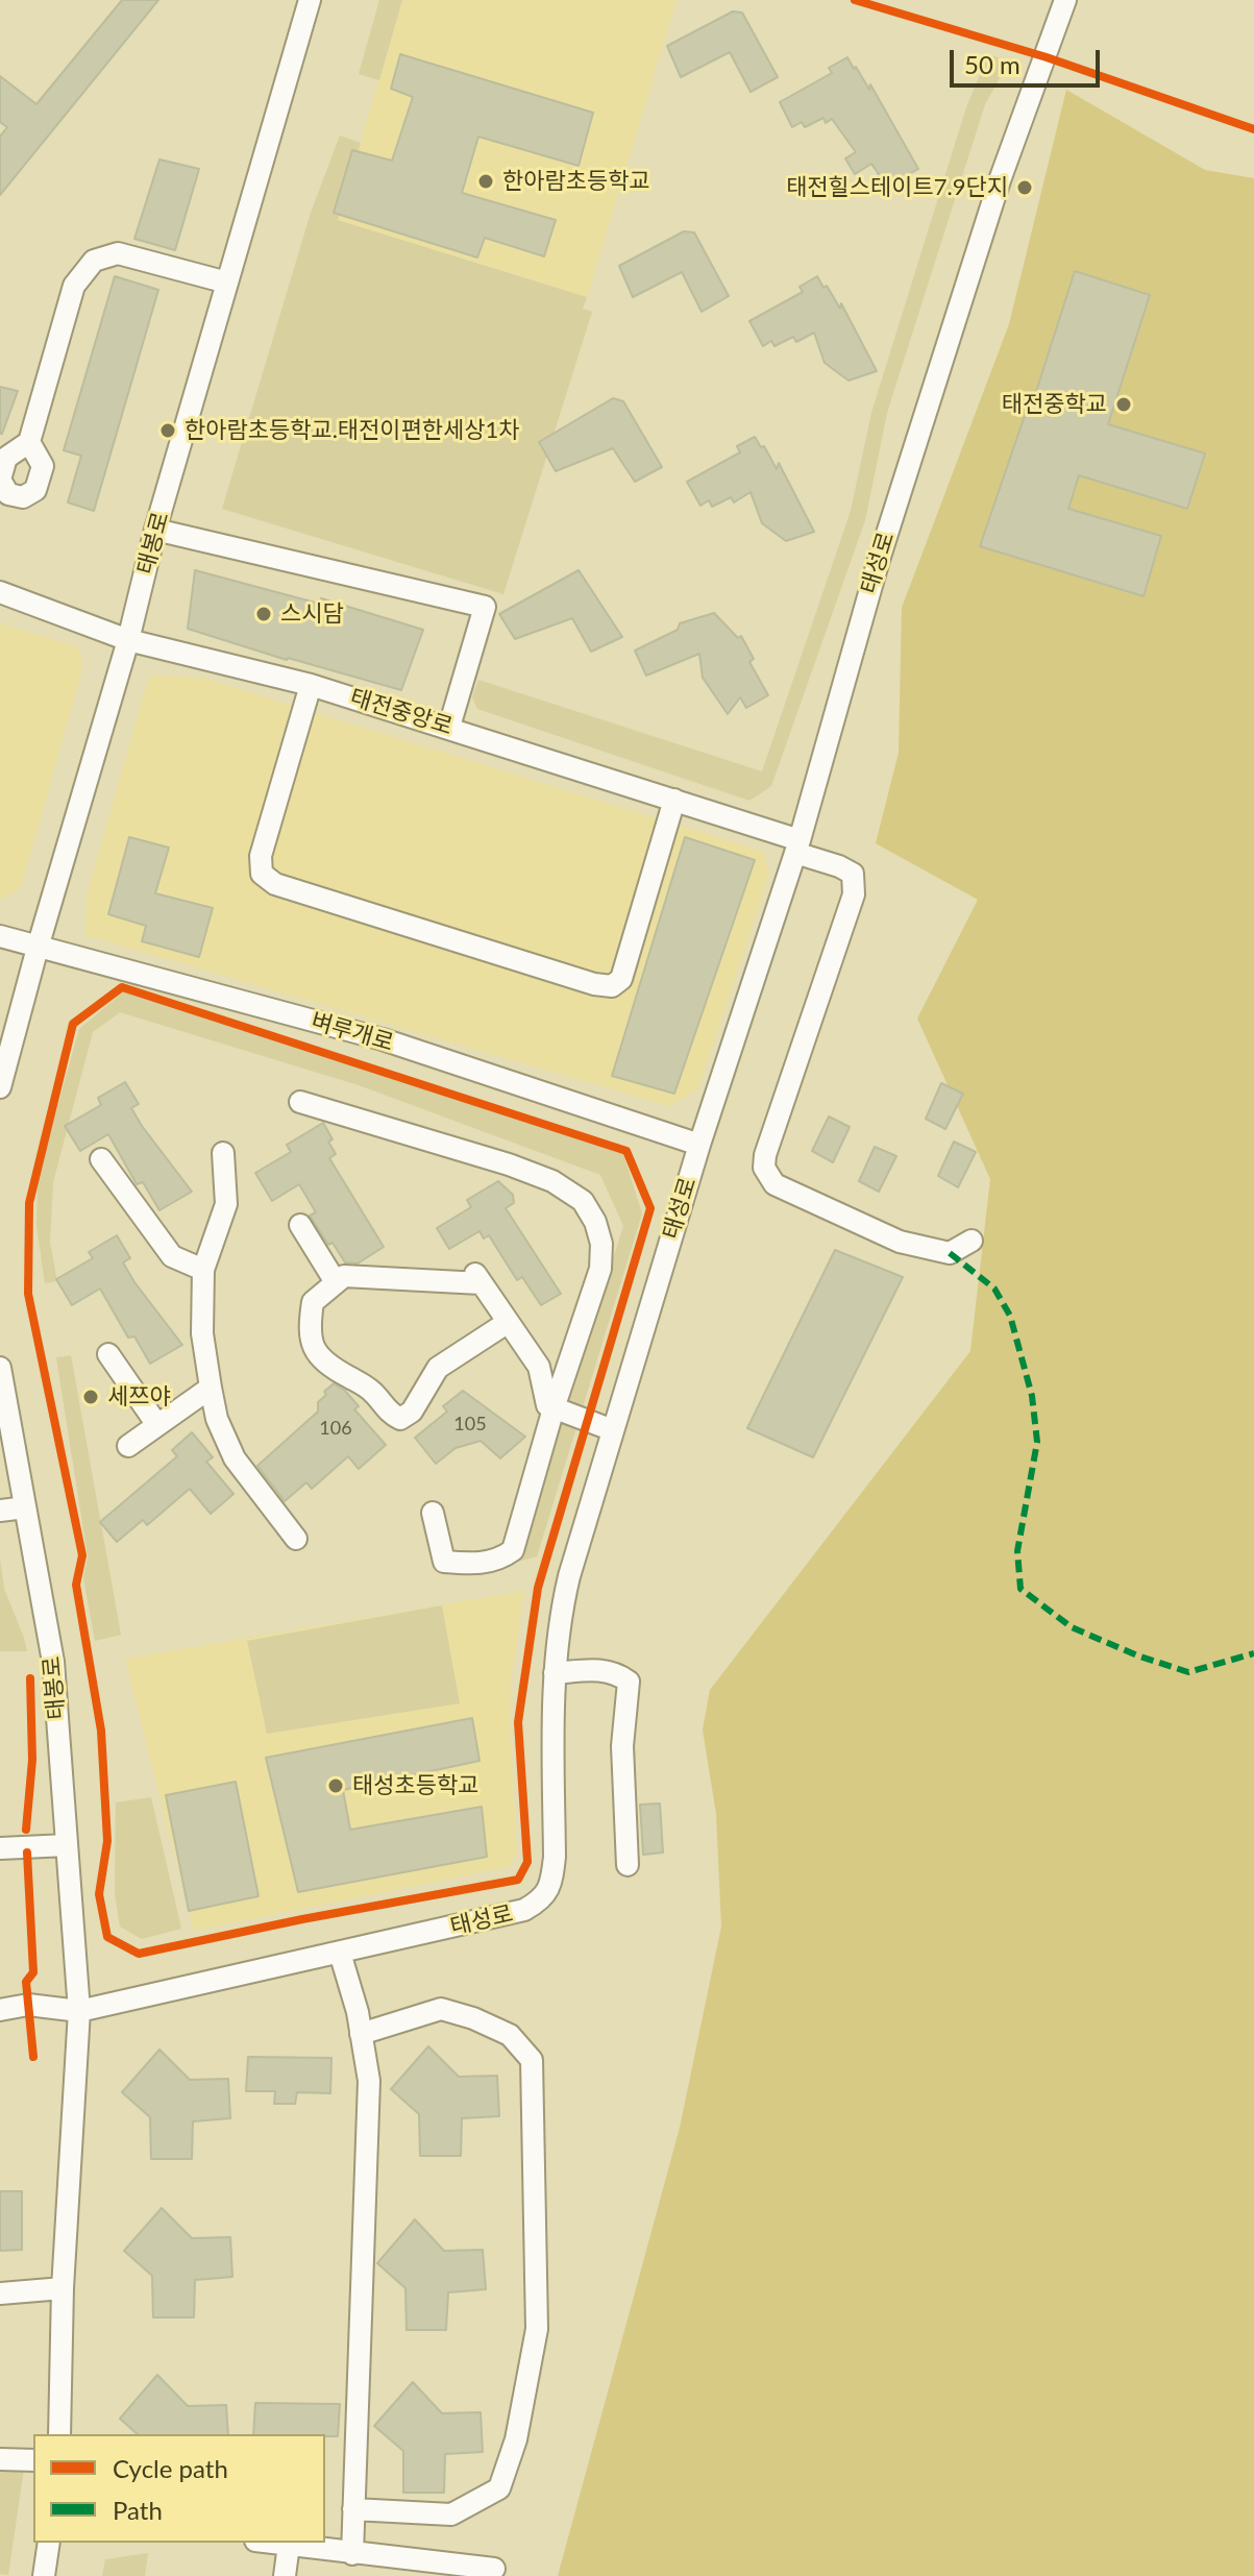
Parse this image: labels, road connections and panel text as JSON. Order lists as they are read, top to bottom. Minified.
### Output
{"streets":{"street":["태봉로","태성로","태전중앙로","벼루개로"]},"crossings":[["태봉로","태성로"],["태봉로","태전중앙로"],["태봉로","벼루개로"],["태성로","태전중앙로"],["태성로","벼루개로"]],"places":["한아람초등학교","태전힐스테이트7.9단지","태전중학교","한아람초등학교.태전이편한세상1차","스시담","세쯔야","태성초등학교"],"house_numbers":["105","106"],"legend":["Cycle path","Path"],"scale_bar":"50 m"}
